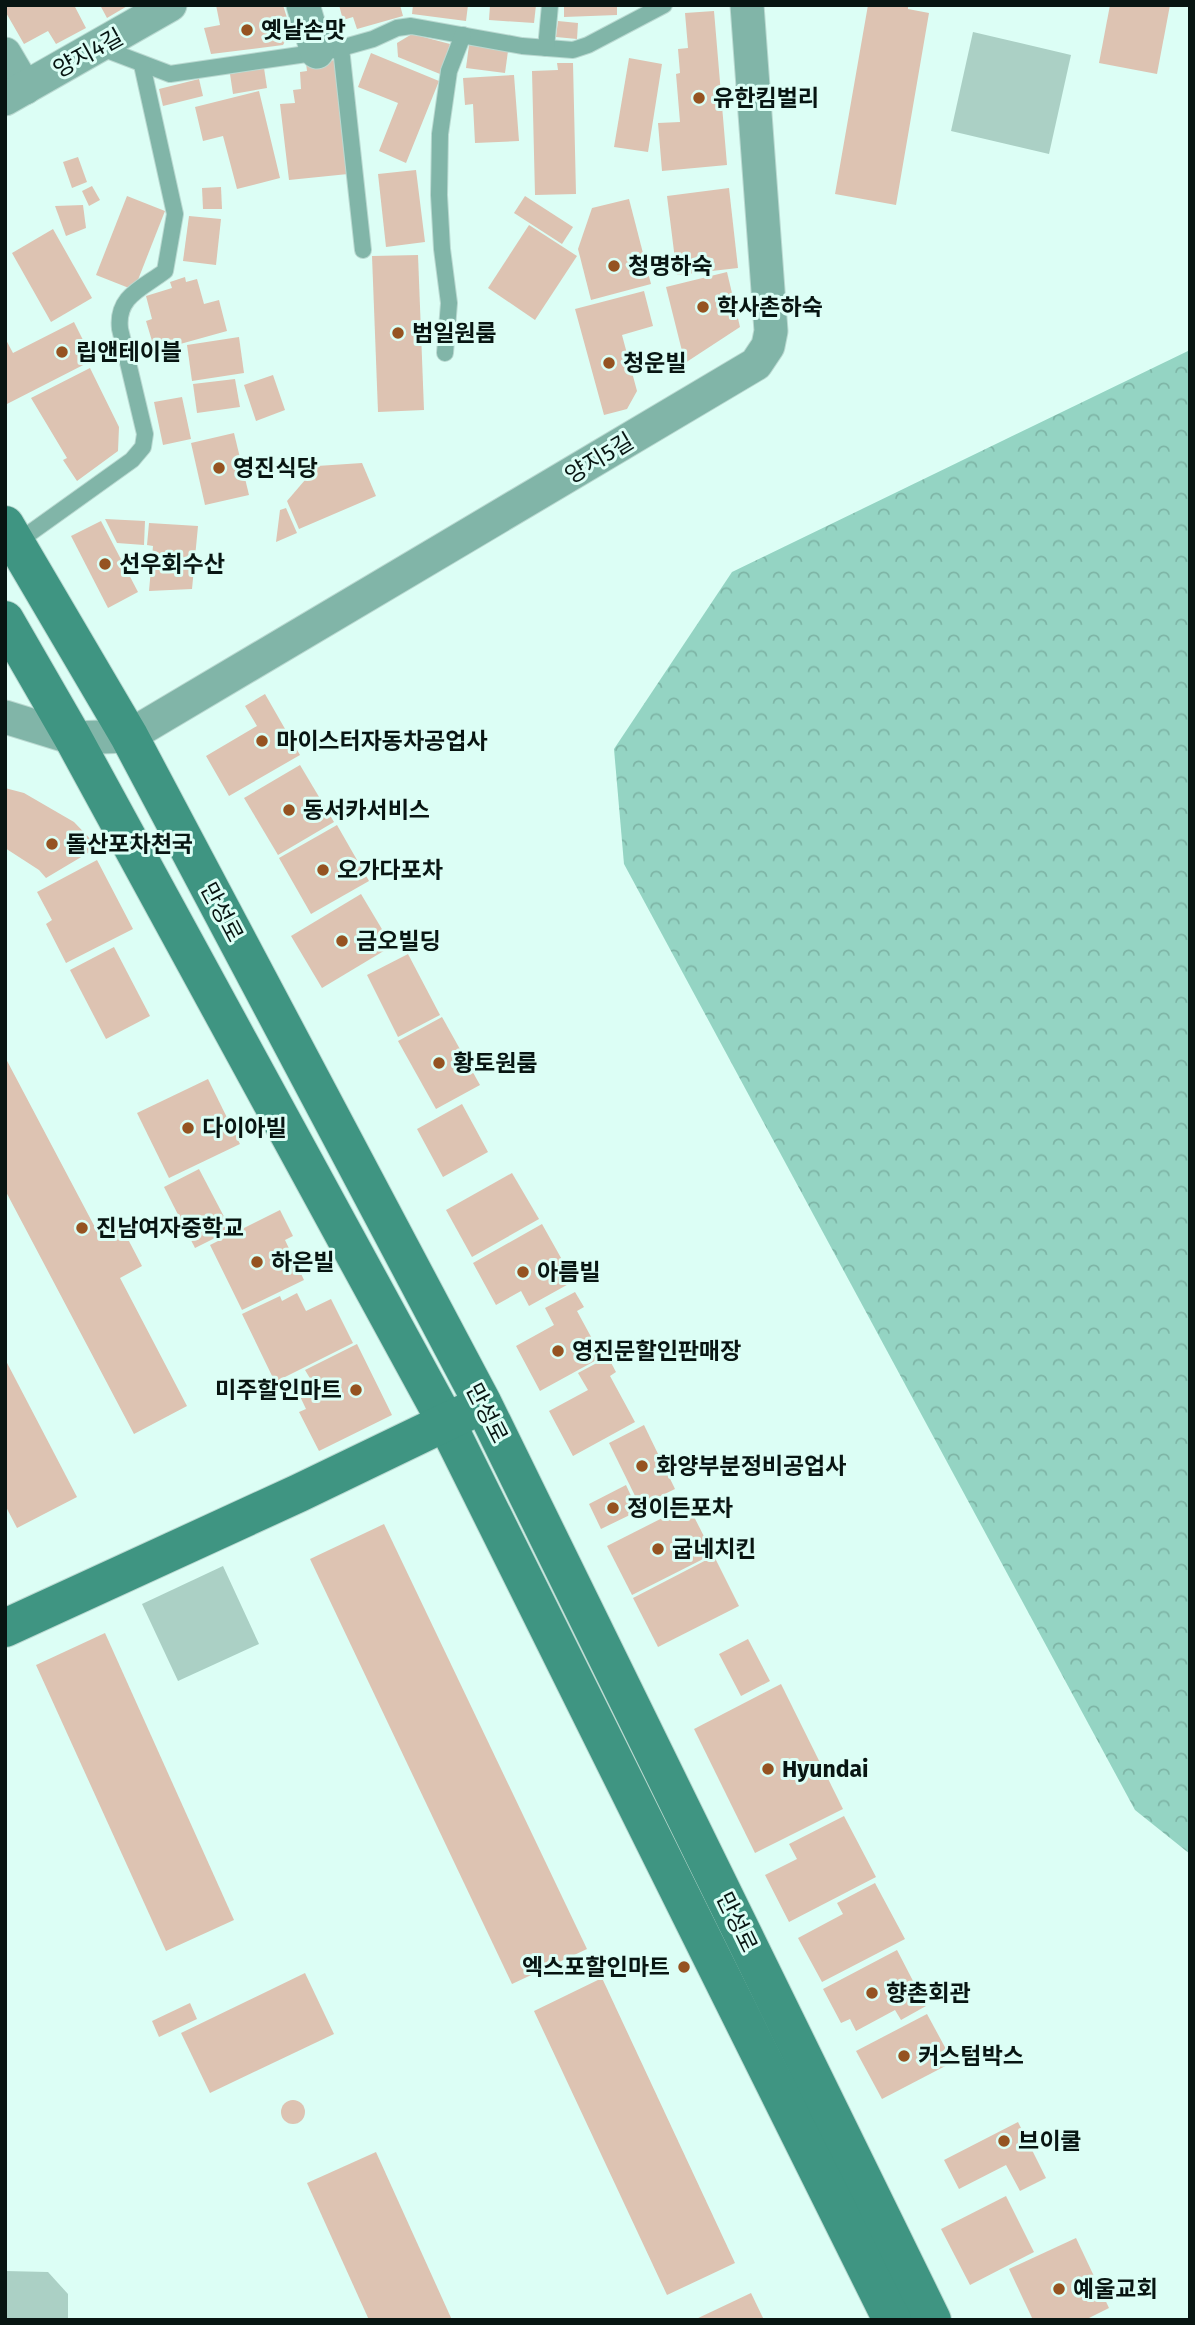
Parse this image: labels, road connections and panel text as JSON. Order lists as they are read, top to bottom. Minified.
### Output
{"streets":{"street":["양지4길","양지5길","만성로"]},"crossings":[["양지5길","만성로"]],"places":["옛날손맛","유한킴벌리","청명하숙","학사촌하숙","범일원룸","립앤테이블","청운빌","영진식당","선우회수산","마이스터자동차공업사","동서카서비스","돌산포차천국","오가다포차","금오빌딩","황토원룸","다이아빌","진남여자중학교","하은빌","아름빌","영진문할인판매장","미주할인마트","화양부분정비공업사","정이든포차","굽네치킨","Hyundai","엑스포할인마트","향촌회관","커스텀박스","브이쿨","예울교회"]}
